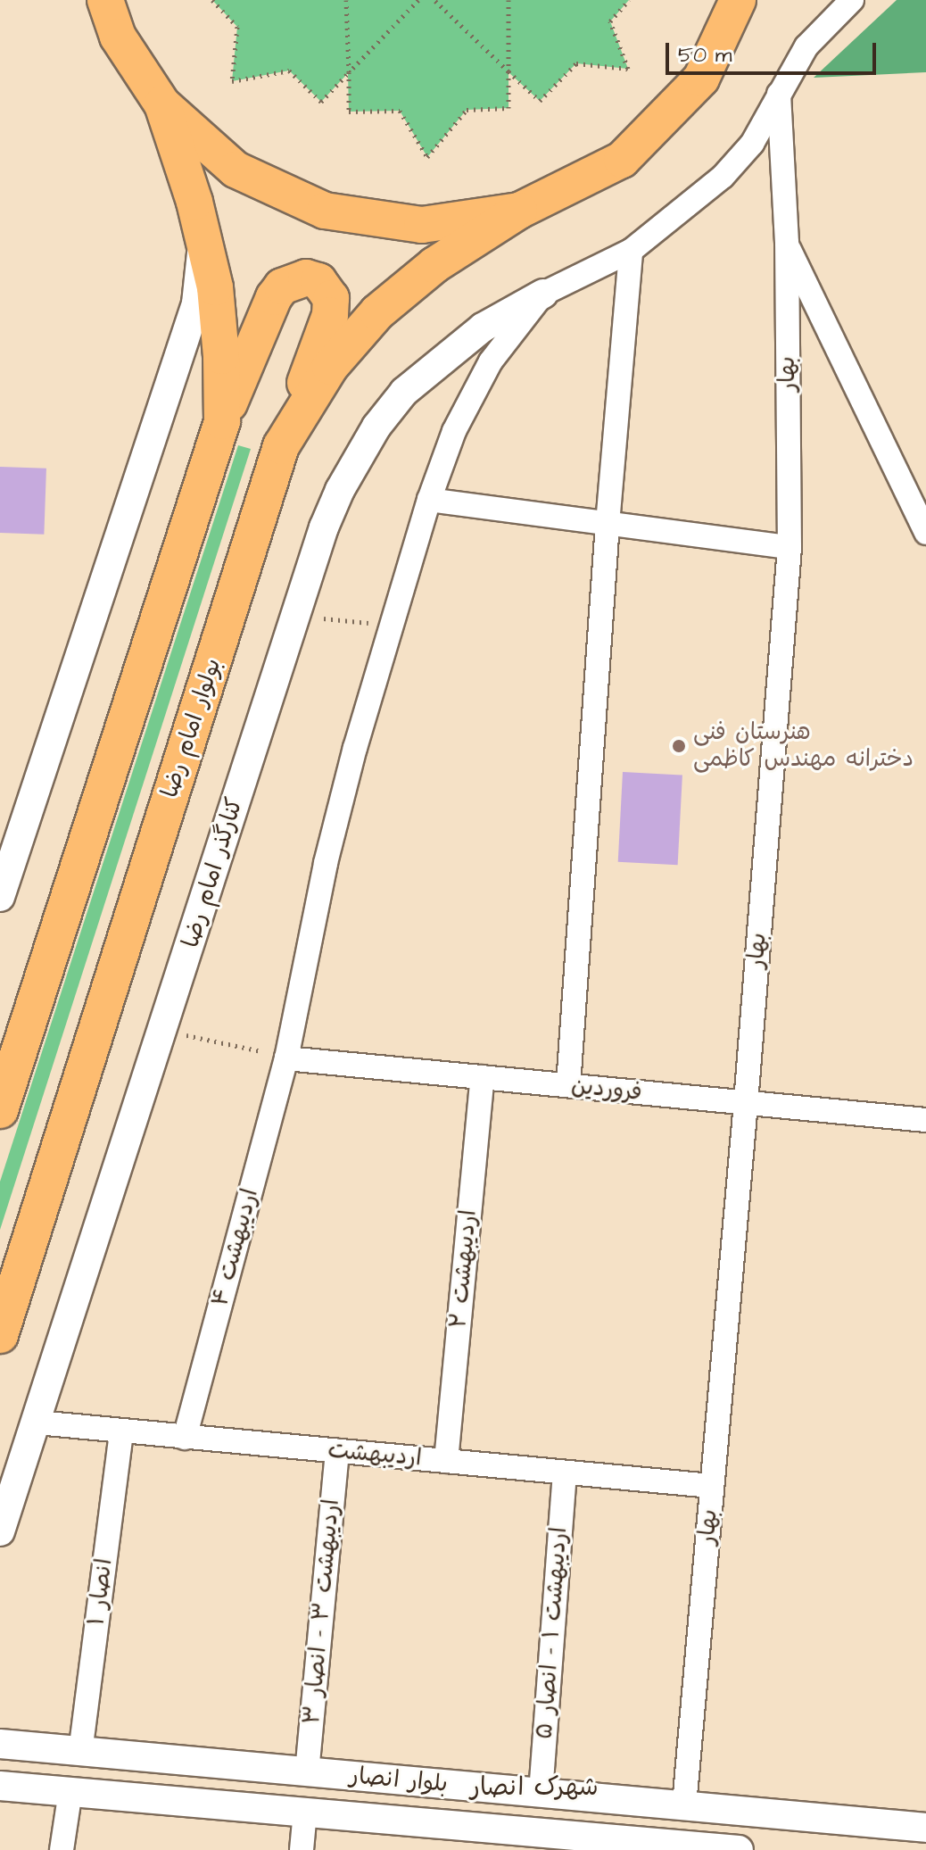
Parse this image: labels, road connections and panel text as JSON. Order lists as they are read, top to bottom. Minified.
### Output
{"streets":{"main road":["بولوار امام رضا"],"street":["بهار","کنارگذر امام رضا","فروردین","اردیبهشت ۴","اردیبهشت ۲","اردیبهشت","انصار ۱","اردیبهشت ۳ - انصار ۳","اردیبهشت ۱ - انصار ۵","بلوار انصار"]},"crossings":[["بهار","فروردین"],["بهار","اردیبهشت"],["بهار","بلوار انصار"],["کنارگذر امام رضا","اردیبهشت ۴"],["کنارگذر امام رضا","اردیبهشت"],["فروردین","اردیبهشت ۴"],["فروردین","اردیبهشت ۲"],["اردیبهشت ۴","اردیبهشت"],["اردیبهشت ۲","اردیبهشت"],["اردیبهشت","انصار ۱"],["اردیبهشت","اردیبهشت ۳ - انصار ۳"],["اردیبهشت","اردیبهشت ۱ - انصار ۵"],["انصار ۱","بلوار انصار"],["اردیبهشت ۳ - انصار ۳","بلوار انصار"],["اردیبهشت ۱ - انصار ۵","بلوار انصار"]],"districts":["شهرک انصار"],"places":["هنرستان فنی دخترانه مهندس کاظمی"],"scale_bar":"50 m"}
